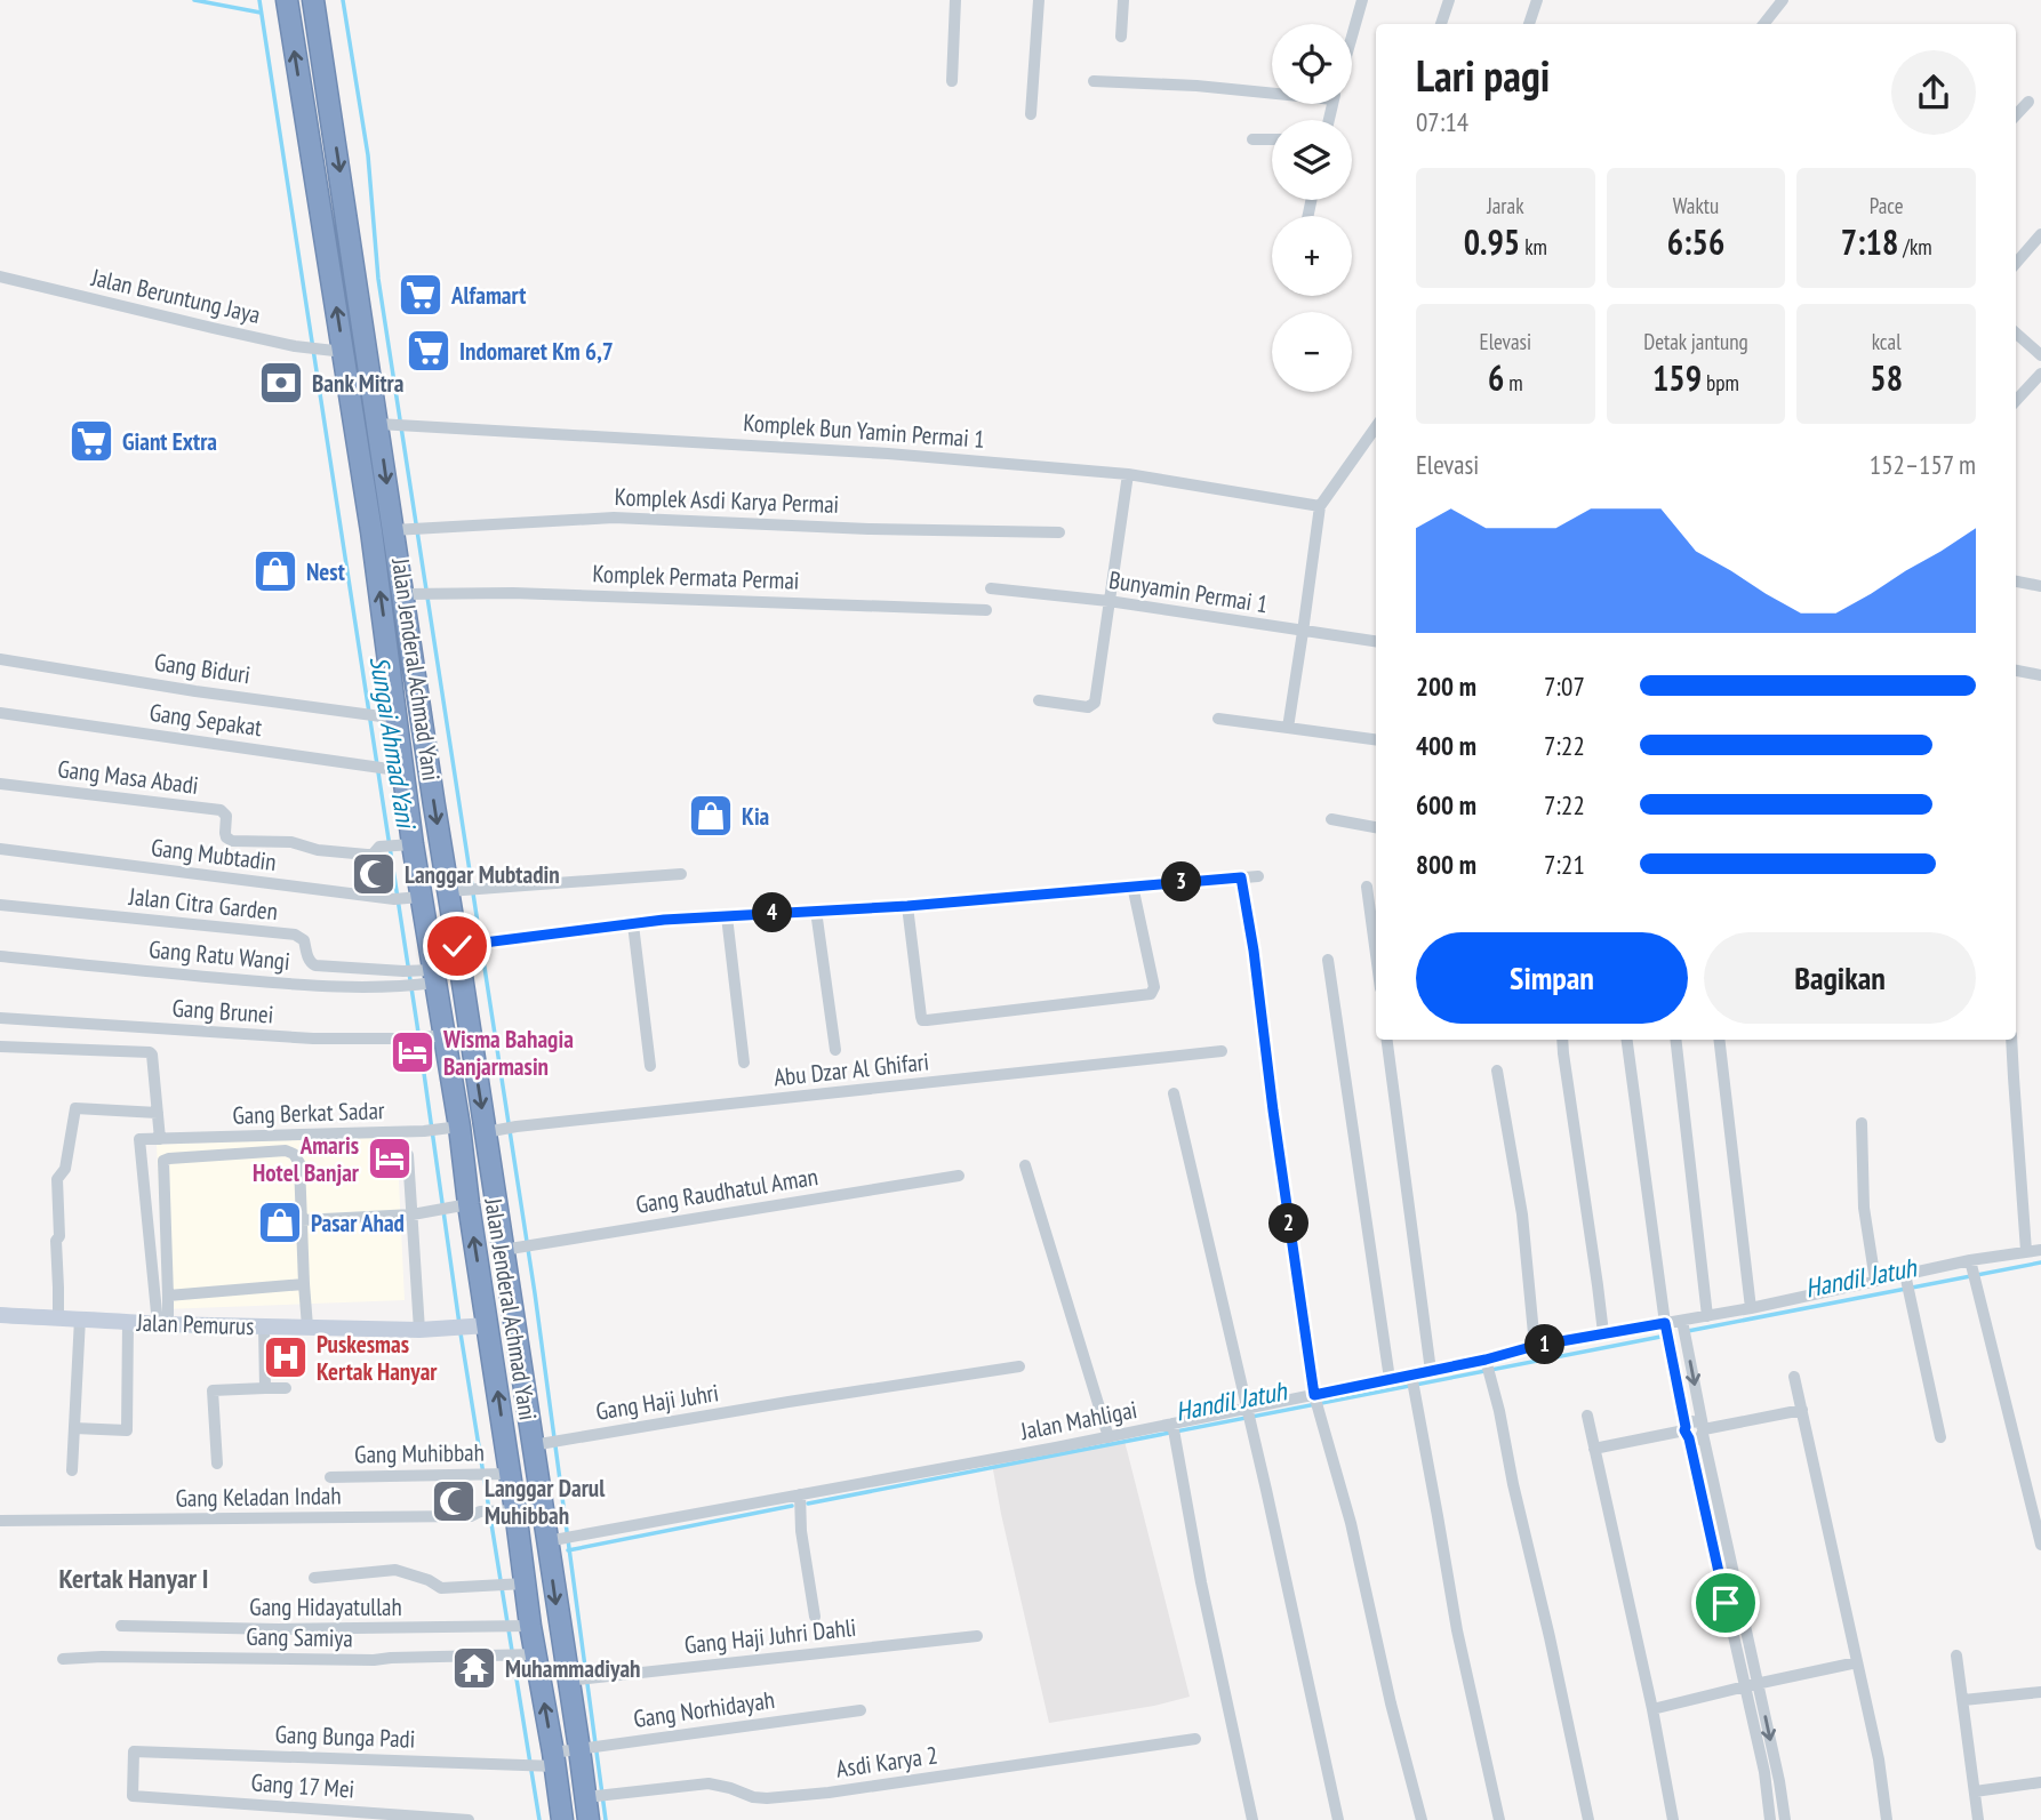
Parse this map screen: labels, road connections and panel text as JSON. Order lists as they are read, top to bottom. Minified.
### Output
{"streets":{"highway":["Jalan Jenderal Achmad Yani"],"street":["Jalan Beruntung Jaya","Komplek Bun Yamin Permai 1","Komplek Asdi Karya Permai","Komplek Permata Permai","Bunyamin Permai 1","Gang Biduri","Gang Sepakat","Gang Masa Abadi","Gang Mubtadin","Jalan Citra Garden","Gang Ratu Wangi","Gang Brunei","Abu Dzar Al Ghifari","Gang Berkat Sadar","Gang Raudhatul Aman","Jalan Pemurus","Gang Haji Juhri","Jalan Mahligai","Gang Muhibbah","Gang Keladan Indah","Gang Hidayatullah","Gang Haji Juhri Dahli","Gang Samiya","Gang Norhidayah","Gang Bunga Padi","Asdi Karya 2","Gang 17 Mei"]},"crossings":[["Jalan Beruntung Jaya","Jalan Jenderal Achmad Yani"],["Komplek Bun Yamin Permai 1","Jalan Jenderal Achmad Yani"],["Komplek Asdi Karya Permai","Jalan Jenderal Achmad Yani"],["Komplek Permata Permai","Jalan Jenderal Achmad Yani"],["Gang Biduri","Jalan Jenderal Achmad Yani"],["Jalan Jenderal Achmad Yani","Gang Sepakat"],["Jalan Jenderal Achmad Yani","Gang Masa Abadi"],["Jalan Jenderal Achmad Yani","Gang Mubtadin"],["Jalan Jenderal Achmad Yani","Jalan Citra Garden"],["Jalan Jenderal Achmad Yani","Gang Ratu Wangi"],["Jalan Jenderal Achmad Yani","Gang Brunei"],["Jalan Jenderal Achmad Yani","Abu Dzar Al Ghifari"],["Jalan Jenderal Achmad Yani","Gang Berkat Sadar"],["Jalan Jenderal Achmad Yani","Gang Raudhatul Aman"],["Jalan Jenderal Achmad Yani","Jalan Pemurus"],["Jalan Jenderal Achmad Yani","Gang Haji Juhri"],["Jalan Jenderal Achmad Yani","Jalan Mahligai"],["Jalan Jenderal Achmad Yani","Gang Muhibbah"],["Jalan Jenderal Achmad Yani","Gang Keladan Indah"],["Jalan Jenderal Achmad Yani","Gang Hidayatullah"],["Jalan Jenderal Achmad Yani","Gang Haji Juhri Dahli"],["Jalan Jenderal Achmad Yani","Gang Samiya"],["Jalan Jenderal Achmad Yani","Gang Norhidayah"],["Jalan Jenderal Achmad Yani","Gang Bunga Padi"],["Jalan Jenderal Achmad Yani","Asdi Karya 2"],["Jalan Citra Garden","Gang Ratu Wangi"],["Gang Norhidayah","Gang Bunga Padi"],["Gang Bunga Padi","Gang 17 Mei"]],"districts":["Kertak Hanyar I"],"water":["Sungai Ahmad Yani","Handil Jatuh"],"places":{"supermarket":["Alfamart","Indomaret Km 6,7","Giant Extra"],"bank":["Bank Mitra"],"shop":["Nest","Kia","Pasar Ahad"],"mosque":["Langgar Mubtadin","Langgar Darul Muhibbah"],"hotel":["Wisma Bahagia Banjarmasin","Amaris Hotel Banjar"],"hospital":["Puskesmas Kertak Hanyar"],"temple":["Muhammadiyah"]},"page":{"map_buttons":["+","−"],"heading":["Lari pagi","07:14"],"stats":[["Jarak","0.95 km"],["Waktu","6:56"],["Pace","7:18 /km"],["Elevasi","6 m"],["Detak jantung","159 bpm"],["kcal","58"]],"chart":["Elevasi","152–157 m"],"list":[{"name":"200 m","note":"7:07"},{"name":"400 m","note":"7:22"},{"name":"600 m","note":"7:22"},{"name":"800 m","note":"7:21"}],"pins":["3","4","2","1"],"buttons":["Simpan","Bagikan"]}}
